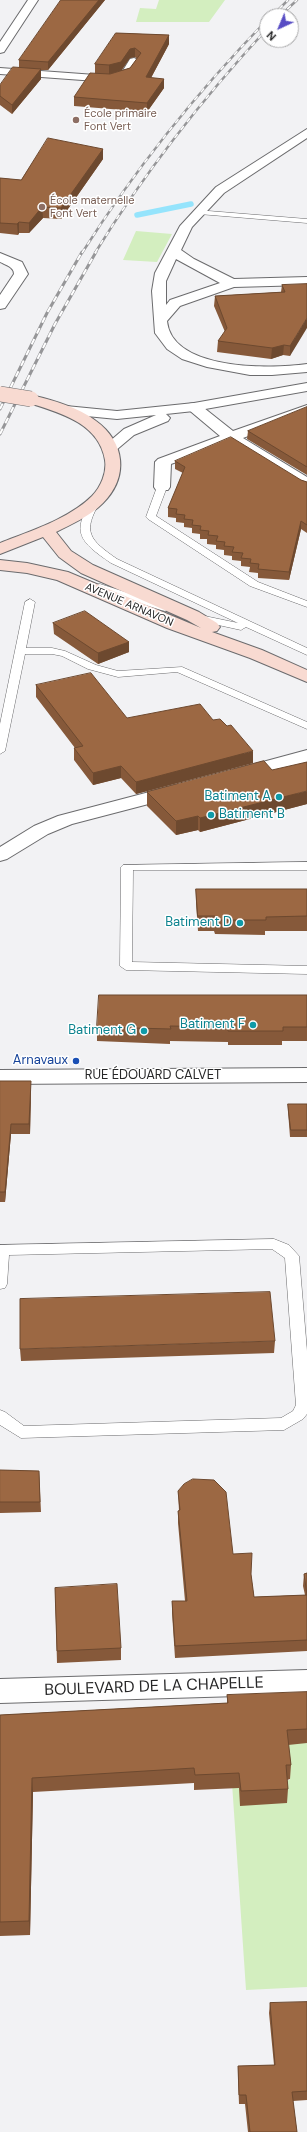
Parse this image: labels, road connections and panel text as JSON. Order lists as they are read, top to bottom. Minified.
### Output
{"streets":{"main road":["AVENUE ARNAVON"],"street":["RUE ÉDOUARD CALVET","BOULEVARD DE LA CHAPELLE"]},"places":["École primaire Font Vert","École maternelle Font Vert","Batiment A","Batiment B","Batiment D","Batiment F","Batiment G","Arnavaux"],"north":"bottom left"}
